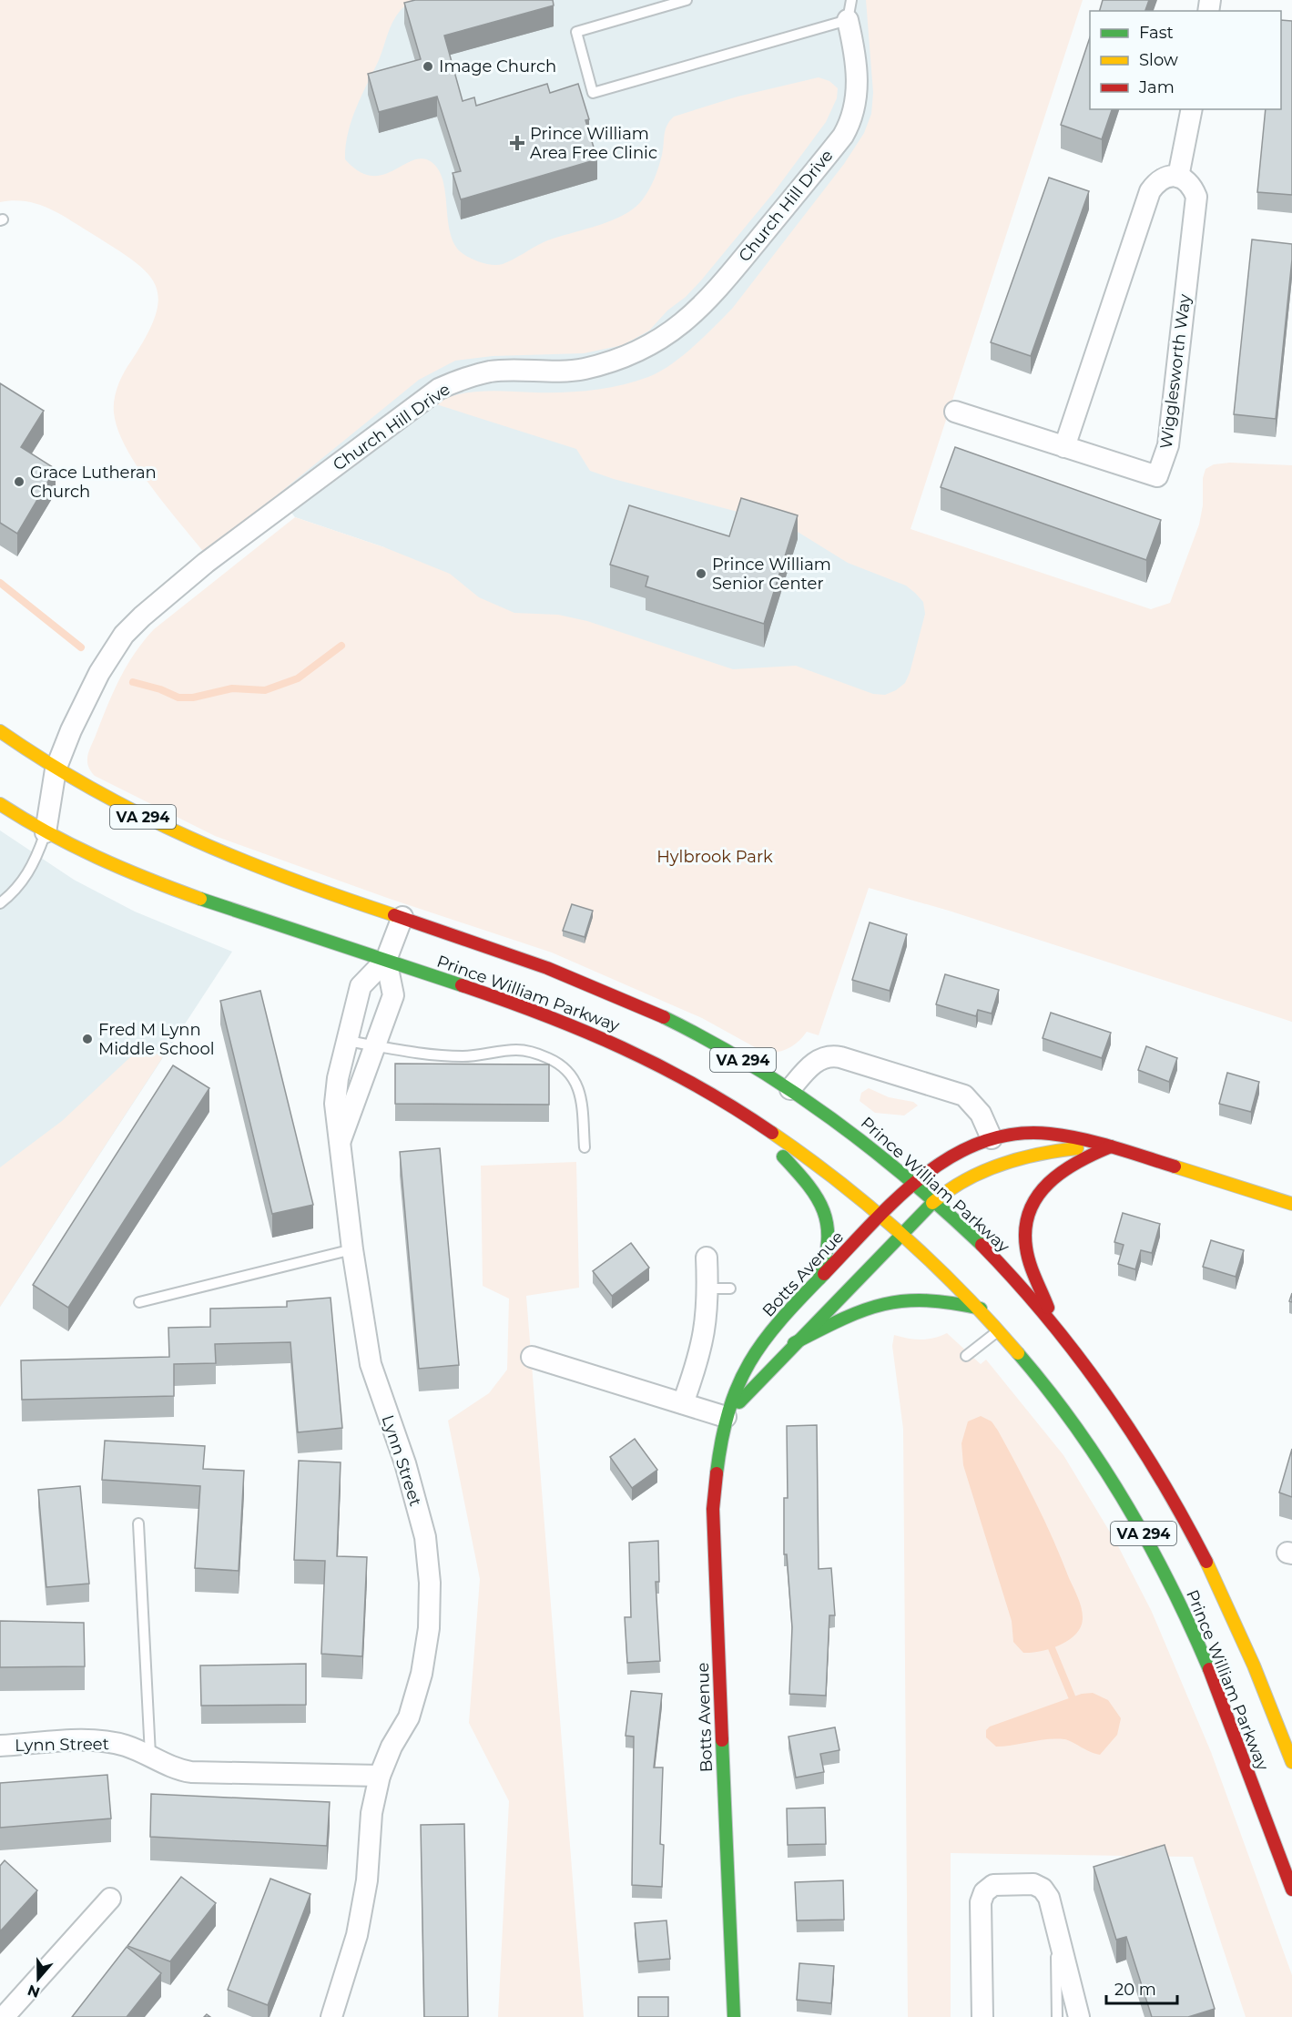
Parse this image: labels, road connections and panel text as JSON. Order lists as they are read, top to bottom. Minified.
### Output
{"streets":{"main road":["VA 294","Prince William Parkway","Botts Avenue"],"street":["Church Hill Drive","Wigglesworth Way","Lynn Street"]},"crossings":[["Church Hill Drive","Prince William Parkway"],["Prince William Parkway","Botts Avenue"],["Prince William Parkway","Lynn Street"]],"parks":["Hylbrook Park"],"places":{"other":["Image Church","Grace Lutheran Church","Prince William Senior Center","Fred M Lynn Middle School"],"health":["Prince William Area Free Clinic"]},"legend":["Fast","Slow","Jam"],"scale_bar":"20 m","north":"bottom"}
